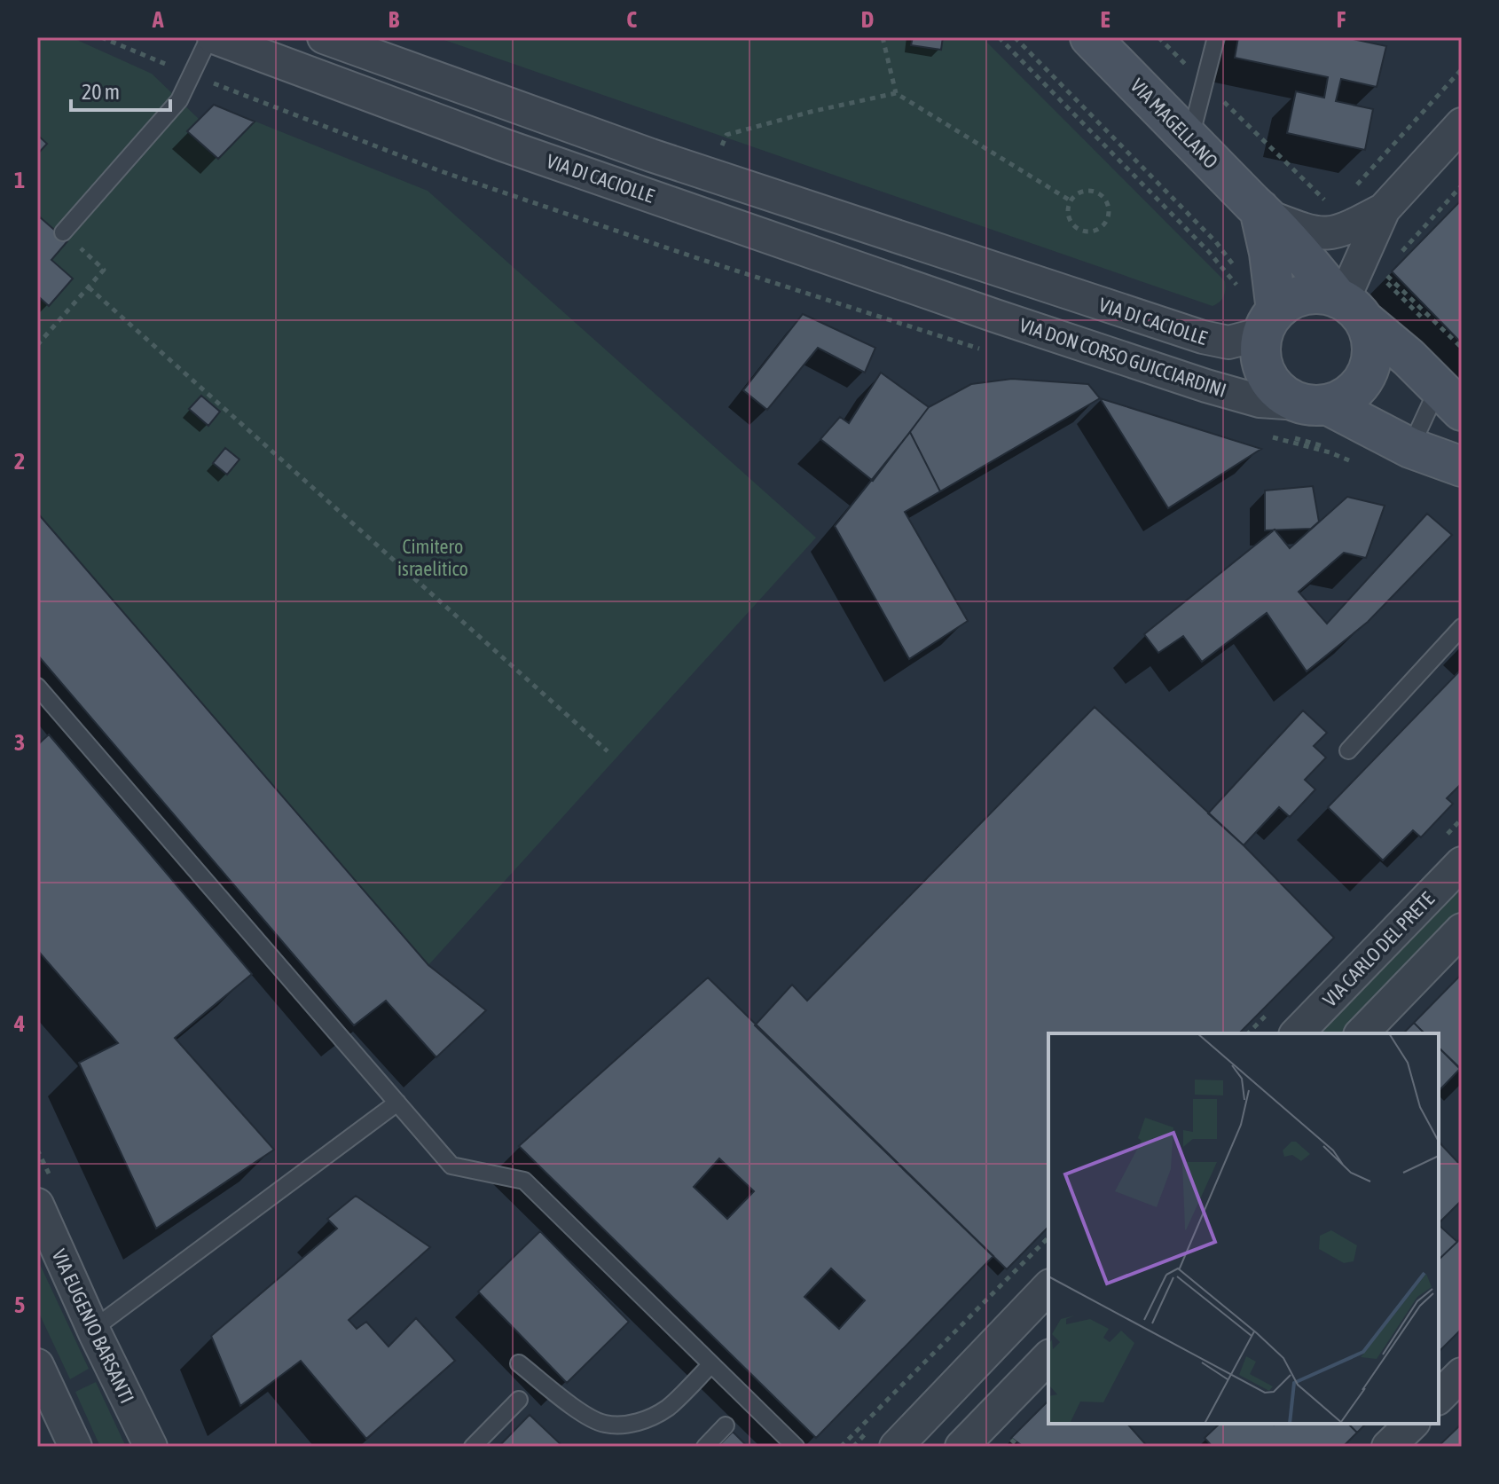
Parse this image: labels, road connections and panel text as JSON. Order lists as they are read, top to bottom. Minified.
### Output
{"streets":{"main road":["VIA MAGELLANO","VIA DON CORSO GUICCIARDINI"],"street":["VIA DI CACIOLLE","VIA CARLO DEL PRETE","VIA EUGENIO BARSANTI"]},"crossings":[["VIA MAGELLANO","VIA DI CACIOLLE"],["VIA MAGELLANO","VIA DON CORSO GUICCIARDINI"],["VIA DI CACIOLLE","VIA DON CORSO GUICCIARDINI"]],"parks":["Cimitero israelitico"],"scale_bar":"20 m","grid":{"columns":["A","B","C","D","E","F"],"rows":["1","2","3","4","5"]}}
